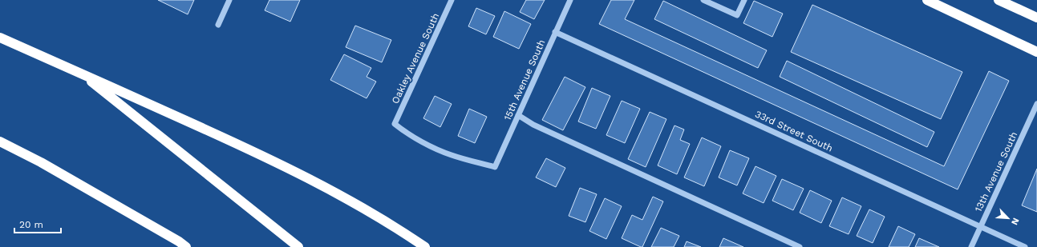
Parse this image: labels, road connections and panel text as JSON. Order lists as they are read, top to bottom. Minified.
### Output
{"streets":{"street":["Oakley Avenue South","15th Avenue South","33rd Street South","13th Avenue South"]},"crossings":[["Oakley Avenue South","15th Avenue South"],["15th Avenue South","33rd Street South"],["33rd Street South","13th Avenue South"]],"scale_bar":"20 m","north":"bottom right"}
